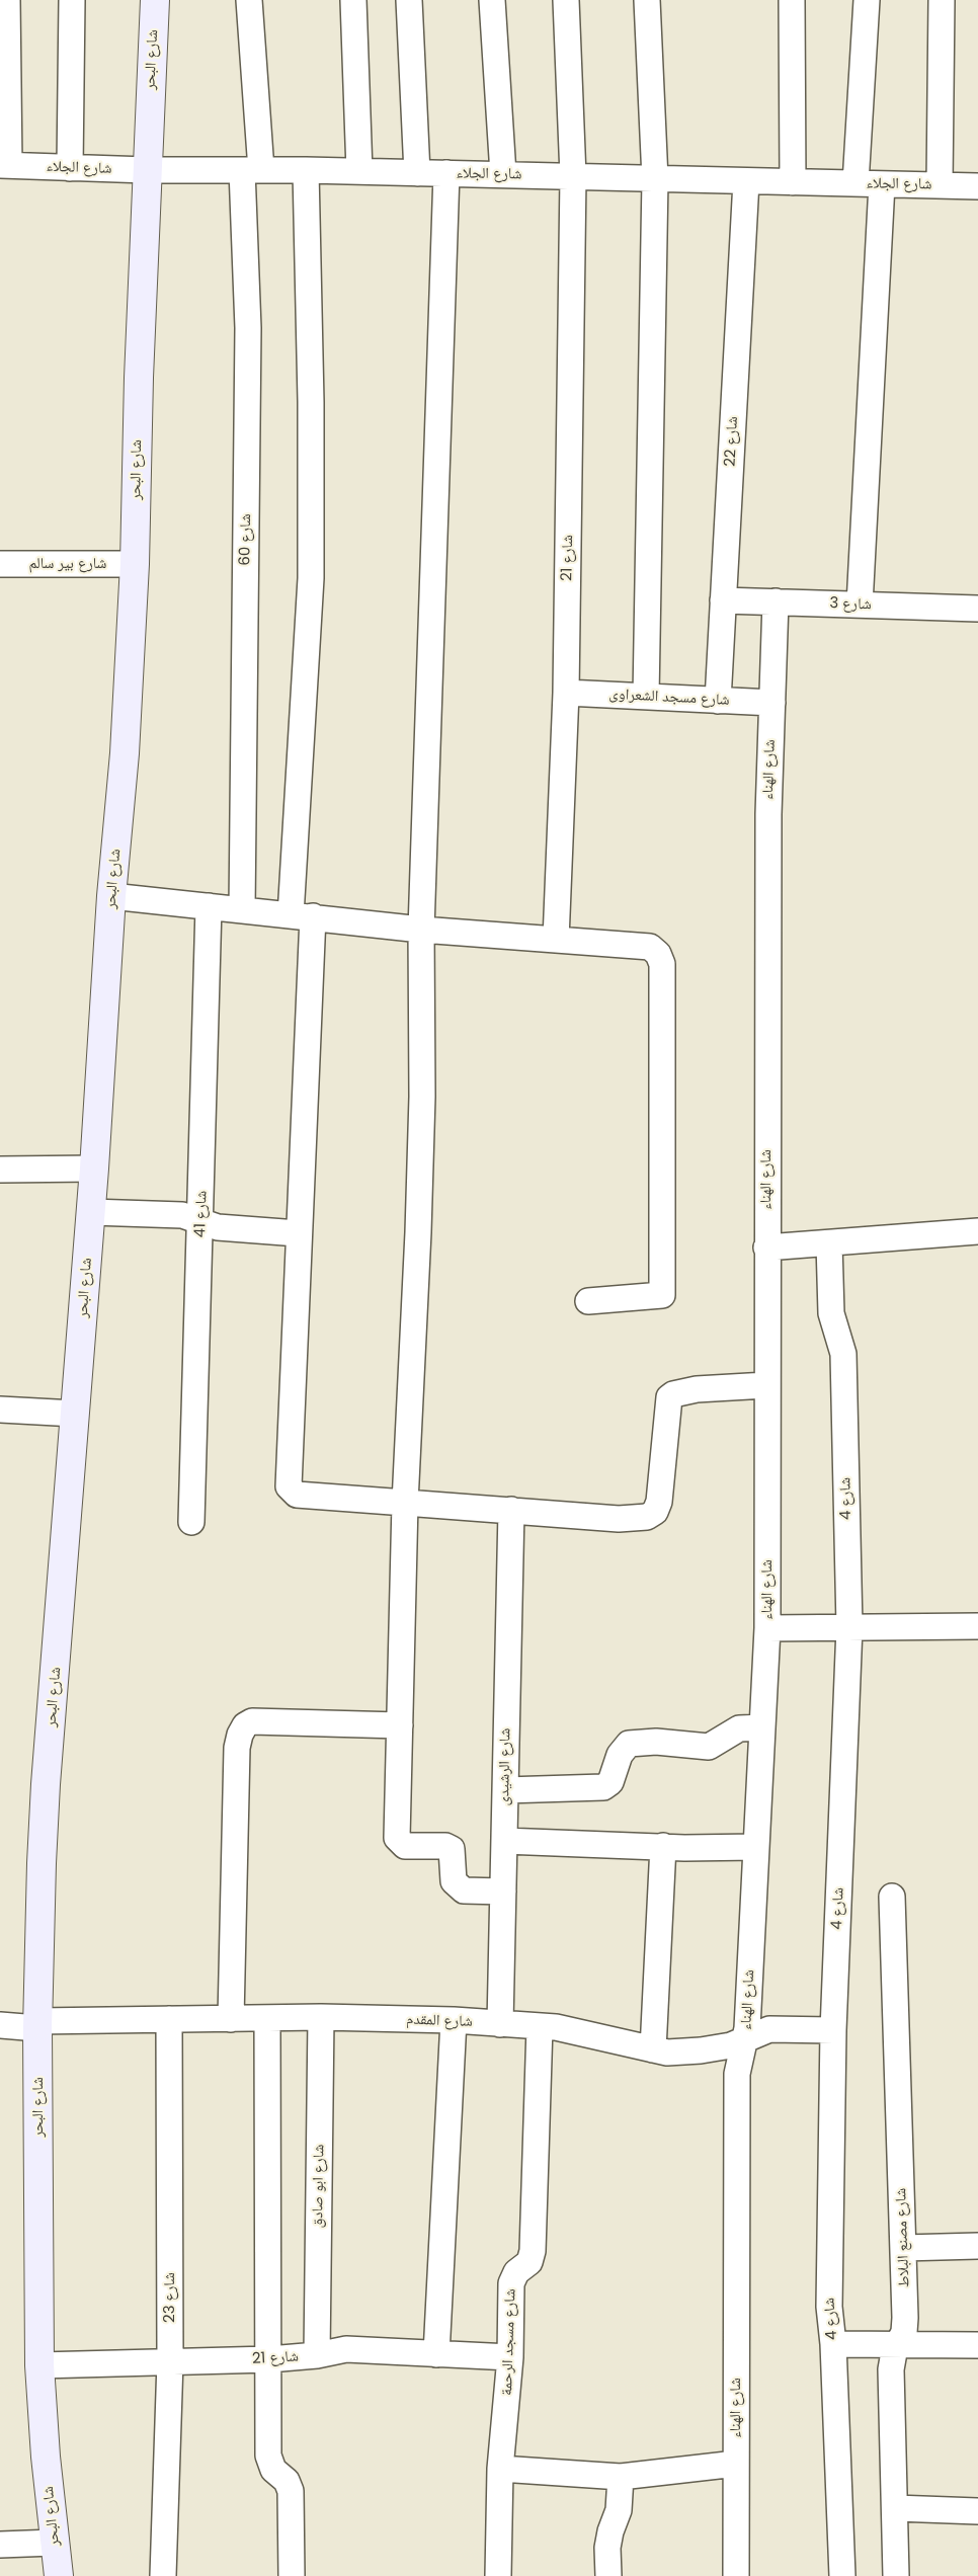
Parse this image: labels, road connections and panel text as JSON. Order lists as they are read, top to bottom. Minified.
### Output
{"streets":{"street":["شارع البحر","شارع الجلاء","شارع 22","شارع 60","شارع 21","شارع بير سالم","شارع 3","شارع مسجد الشعراوى","شارع الهناء","شارع 41","شارع 4","شارع الرشيدى","شارع المقدم","شارع ابو صادق","شارع مصنع البلاط","شارع 23","شارع مسجد الرحمة"]},"crossings":[["شارع البحر","شارع الجلاء"],["شارع البحر","شارع 21"],["شارع البحر","شارع بير سالم"],["شارع البحر","شارع المقدم"],["شارع الجلاء","شارع 22"],["شارع الجلاء","شارع 60"],["شارع الجلاء","شارع 21"],["شارع 22","شارع 3"],["شارع 22","شارع مسجد الشعراوى"],["شارع 21","شارع مسجد الشعراوى"],["شارع 21","شارع ابو صادق"],["شارع 21","شارع 23"],["شارع 21","شارع مسجد الرحمة"],["شارع 3","شارع الهناء"],["شارع مسجد الشعراوى","شارع الهناء"],["شارع الهناء","شارع المقدم"],["شارع 4","شارع المقدم"],["شارع الرشيدى","شارع المقدم"],["شارع المقدم","شارع ابو صادق"],["شارع المقدم","شارع 23"],["شارع المقدم","شارع مسجد الرحمة"]]}
